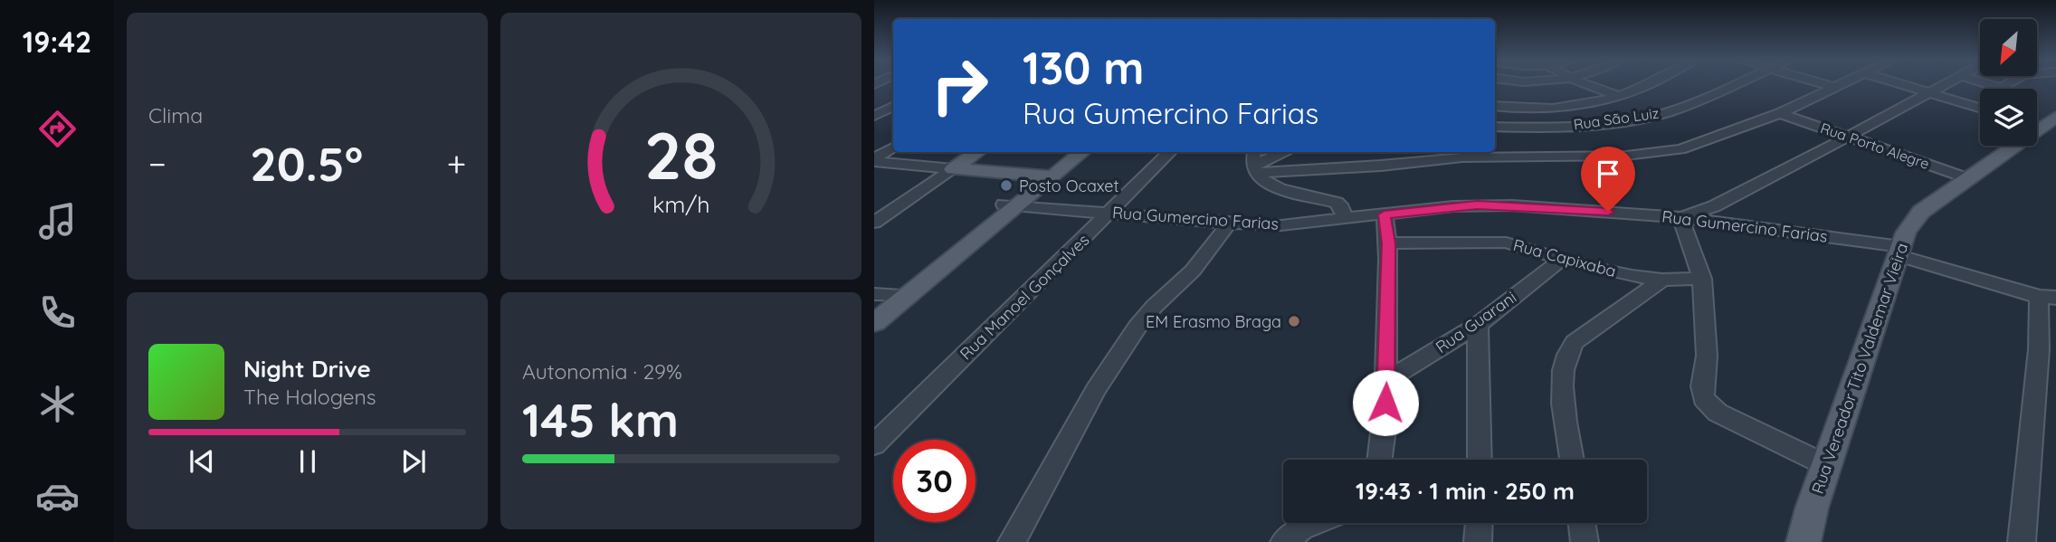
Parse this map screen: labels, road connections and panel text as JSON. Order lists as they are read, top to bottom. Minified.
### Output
{"streets":{"main road":["Rua Vereador Tito Valdemar Vieira"],"street":["Rua São Luiz","Rua Porto Alegre","Rua Gumercino Farias","Rua Capixaba","Rua Manoel Gonçalves","Rua Guarani"]},"crossings":[["Rua Porto Alegre","Rua Vereador Tito Valdemar Vieira"],["Rua Gumercino Farias","Rua Manoel Gonçalves"],["Rua Gumercino Farias","Rua Vereador Tito Valdemar Vieira"],["Rua Capixaba","Rua Guarani"]],"places":["Posto Ocaxet","EM Erasmo Braga"],"north":"bottom left","page":{"tabs":"19:42","tile":["Clima",["Autonomia · 29%","145 km"]],"turn":["130 m","Rua Gumercino Farias"],"heat":["−","20.5°","+"],"song":["Night Drive","The Halogens"],"limit":"30","trip":"19:43 · 1 min · 250 m","gauge":["28","km/h"]}}
